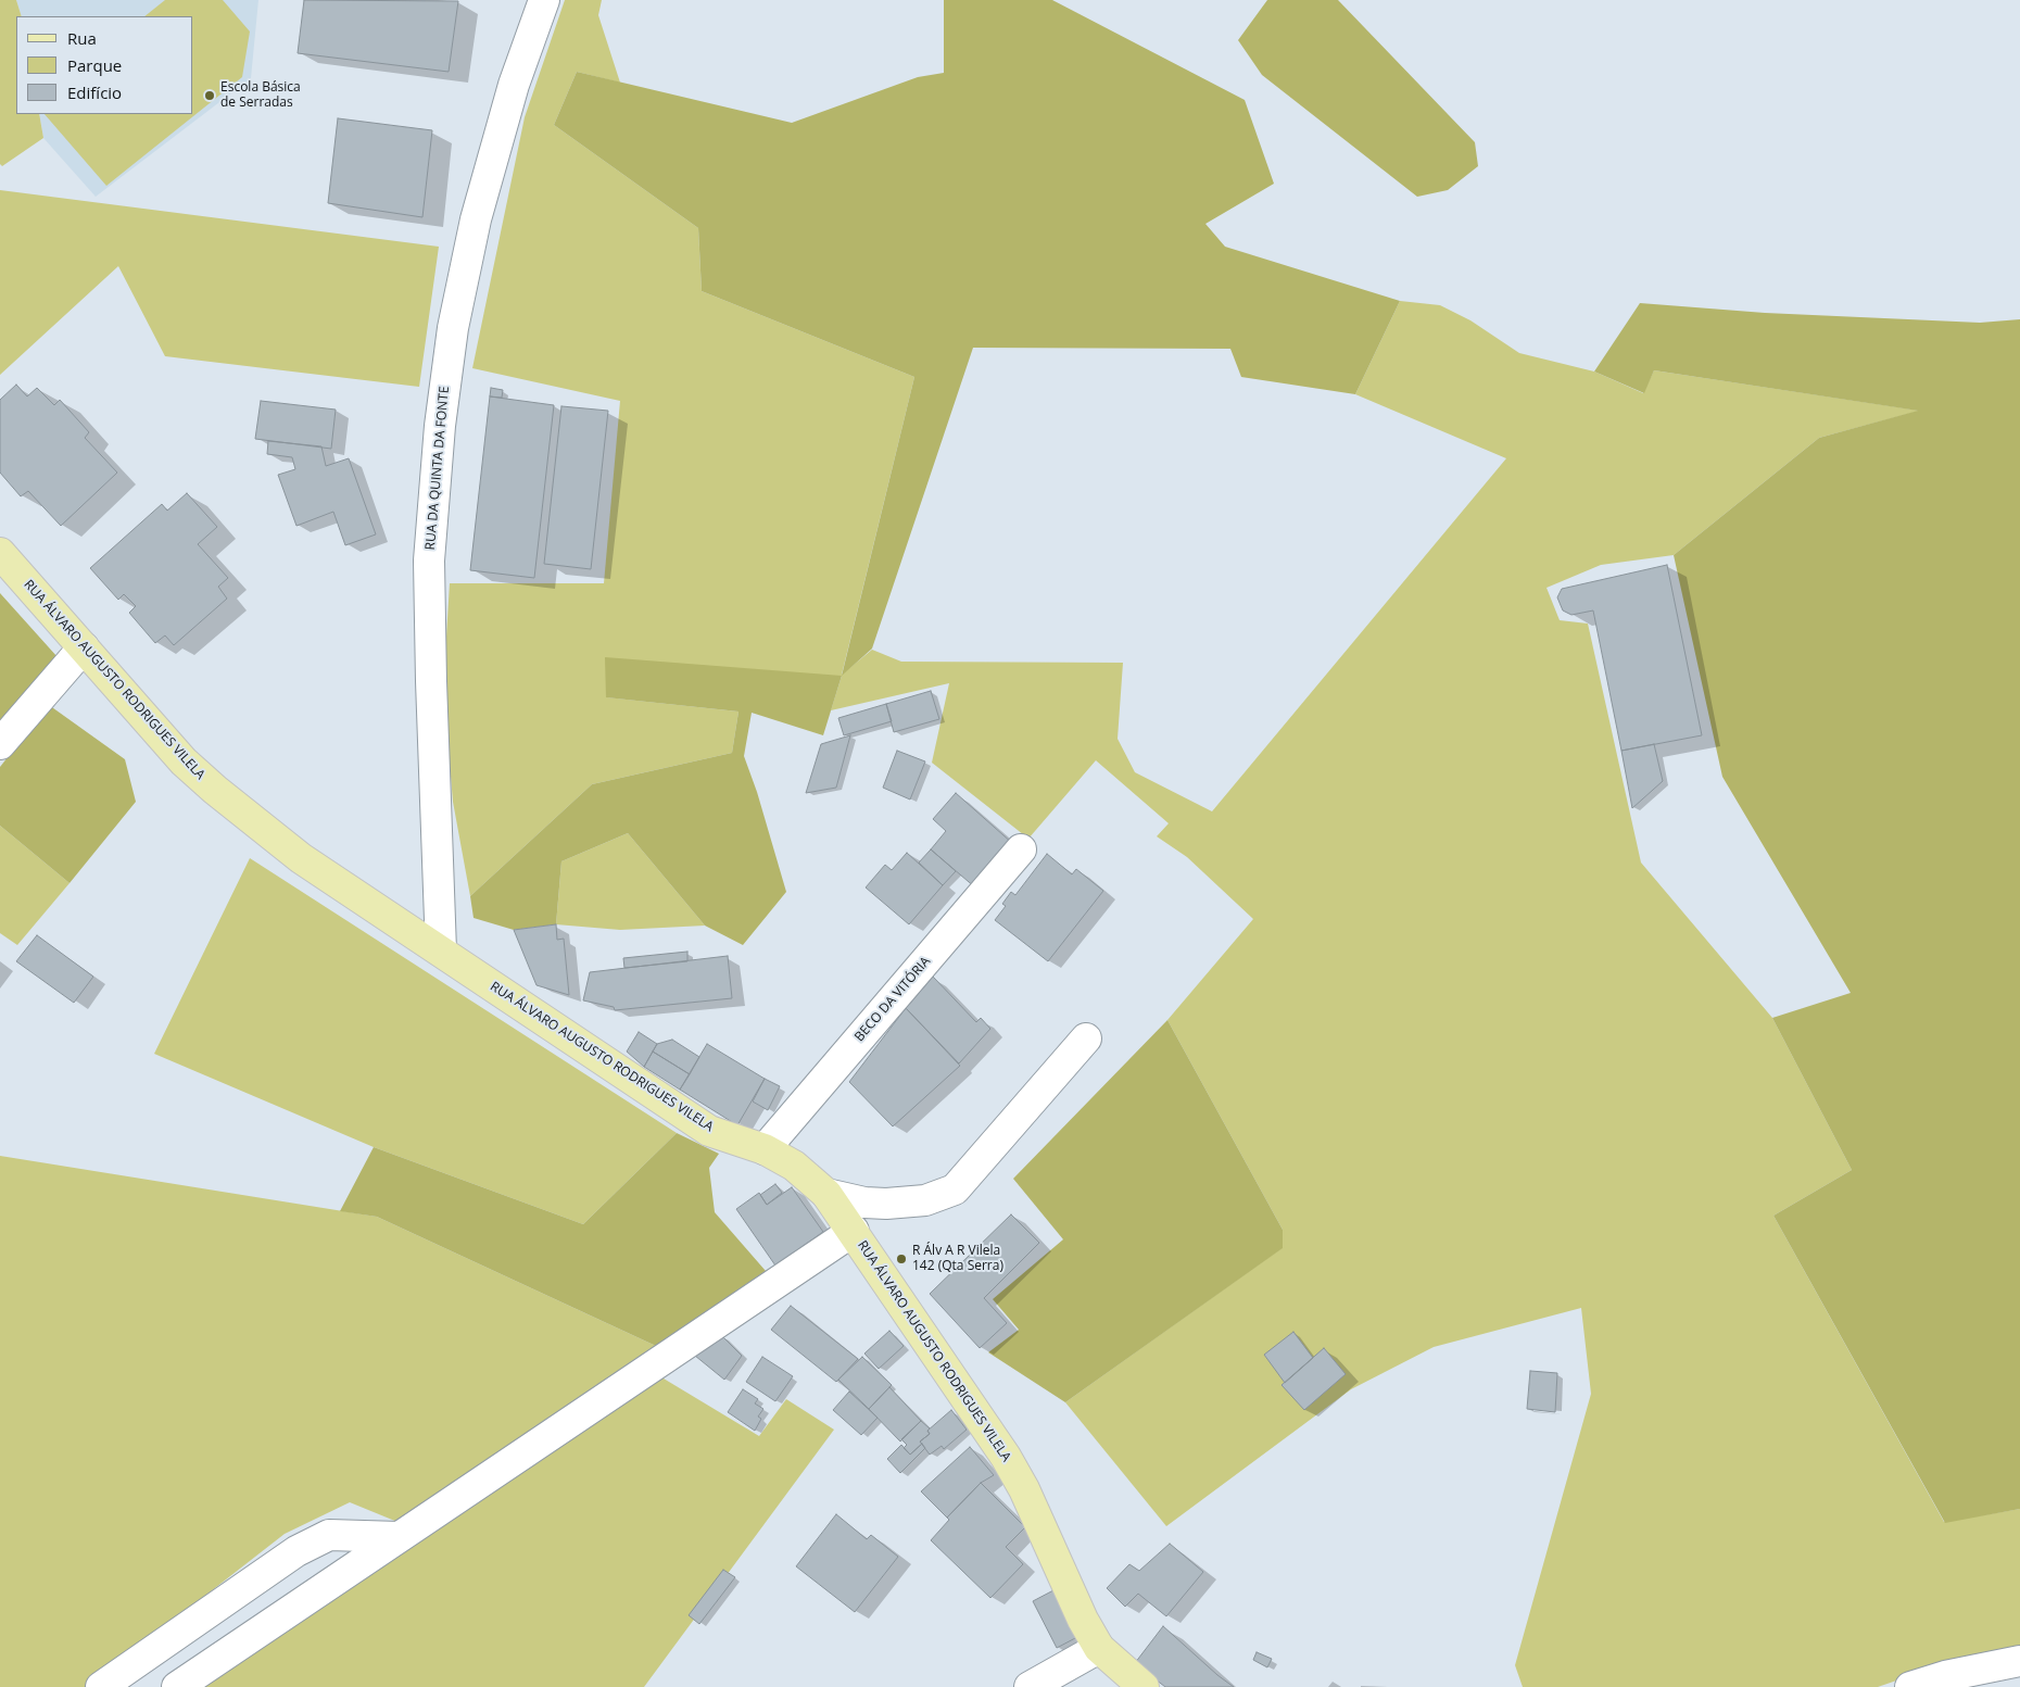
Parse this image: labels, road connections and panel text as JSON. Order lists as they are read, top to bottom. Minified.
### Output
{"streets":{"main road":["RUA ÁLVARO AUGUSTO RODRIGUES VILELA"],"street":["RUA DA QUINTA DA FONTE","BECO DA VITÓRIA"]},"crossings":[["RUA DA QUINTA DA FONTE","RUA ÁLVARO AUGUSTO RODRIGUES VILELA"],["RUA ÁLVARO AUGUSTO RODRIGUES VILELA","BECO DA VITÓRIA"]],"places":["Escola Básica de Serradas","R Álv A R Vilela 142 (Qta Serra)"],"legend":["Rua","Parque","Edifício"]}
